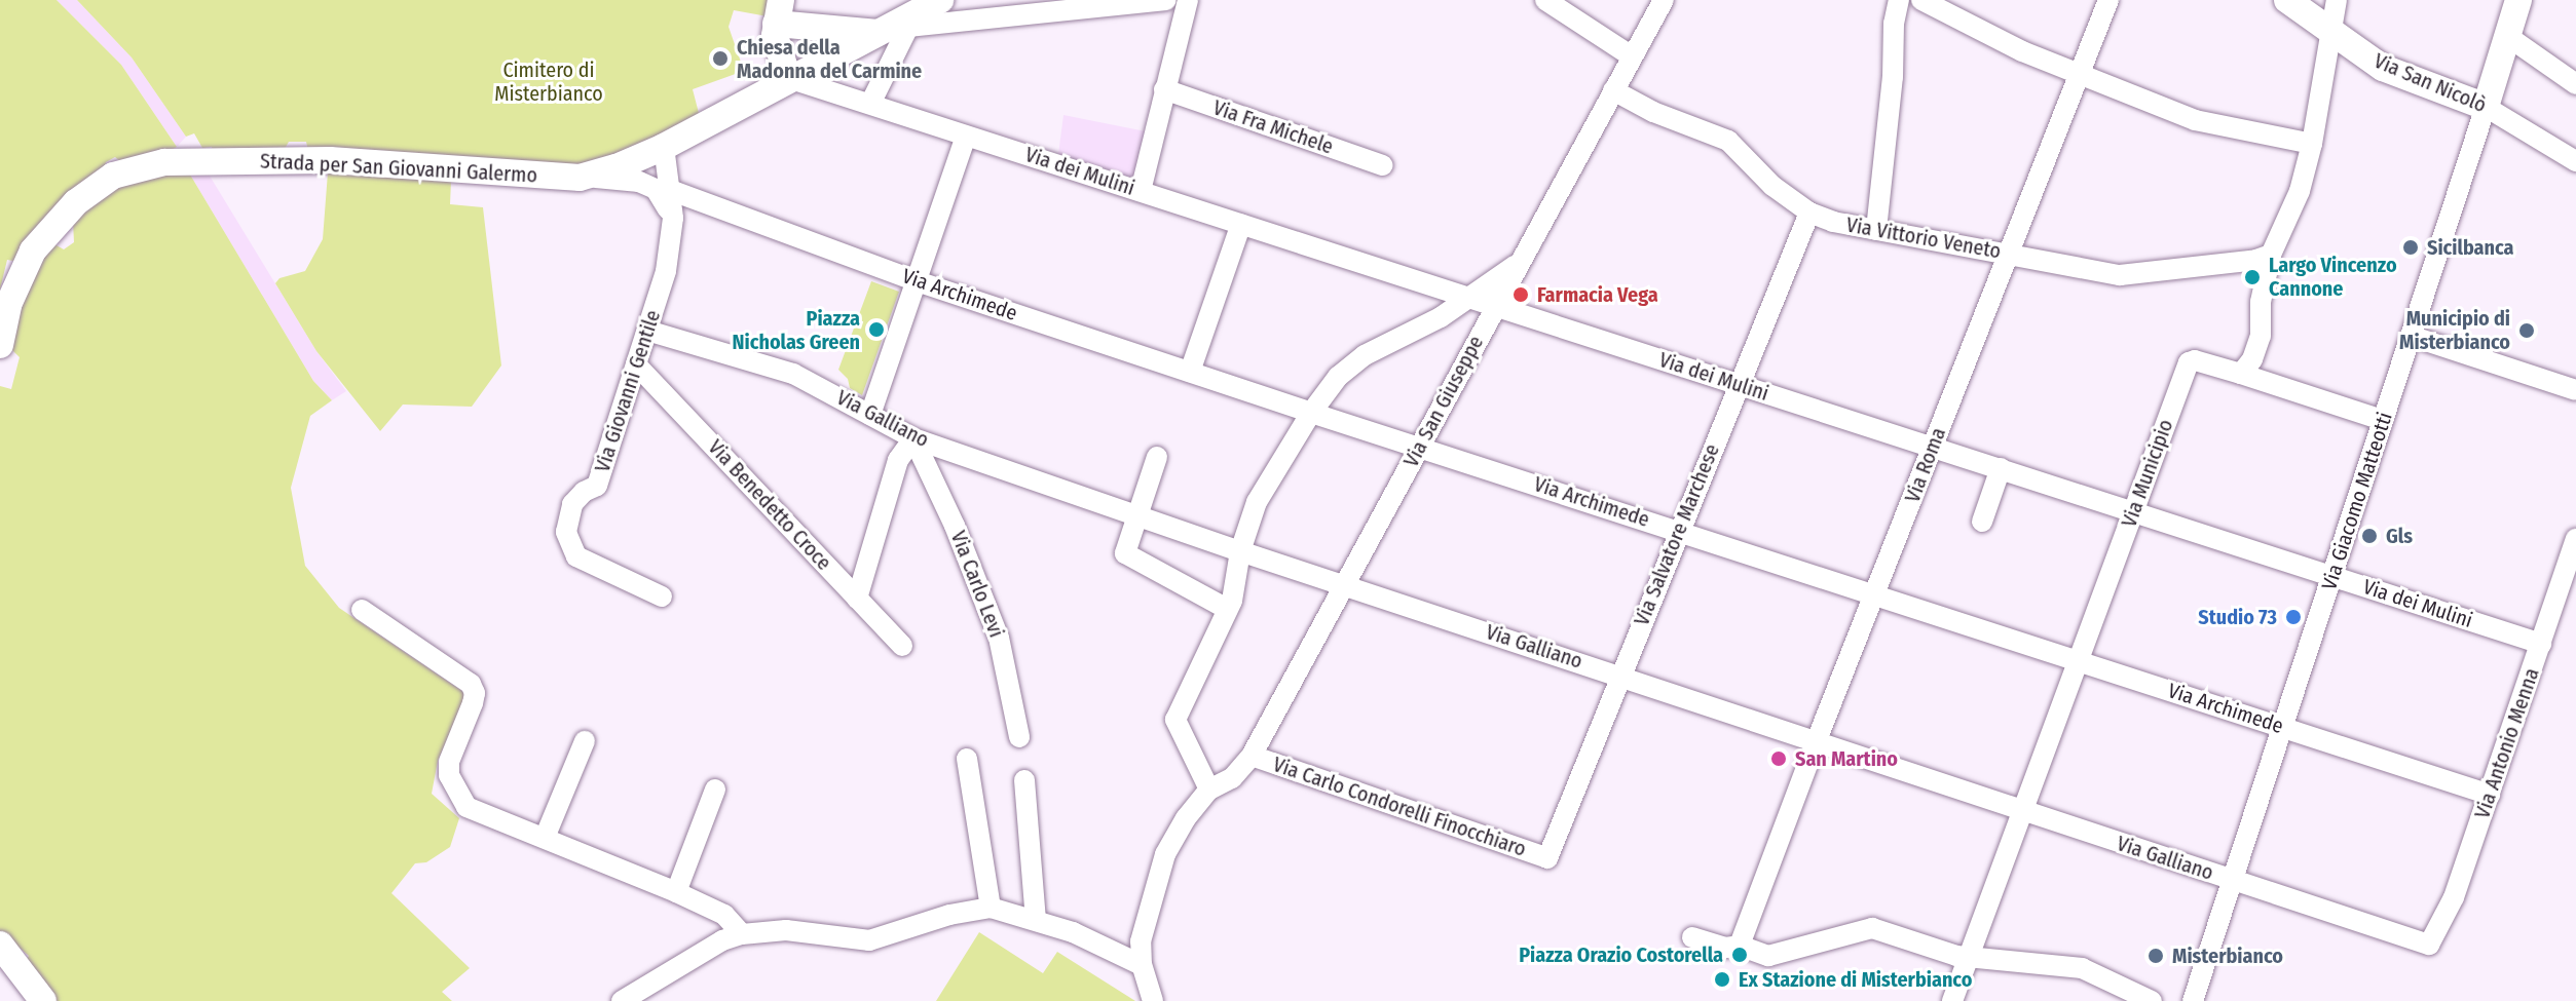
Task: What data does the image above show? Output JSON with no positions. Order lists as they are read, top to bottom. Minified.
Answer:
{"streets":{"main road":["Via San Nicolò","Strada per San Giovanni Galermo","Via Giacomo Matteotti"],"street":["Via Fra Michele","Via dei Mulini","Via Vittorio Veneto","Via Archimede","Via Giovanni Gentile","Via San Giuseppe","Via Galliano","Via Roma","Via Municipio","Via Benedetto Croce","Via Salvatore Marchese","Via Carlo Levi","Via Antonio Menna","Via Carlo Condorelli Finocchiaro"]},"crossings":[["Via San Nicolò","Via Giacomo Matteotti"],["Strada per San Giovanni Galermo","Via dei Mulini"],["Strada per San Giovanni Galermo","Via Archimede"],["Via dei Mulini","Via San Giuseppe"],["Via dei Mulini","Via Roma"],["Via dei Mulini","Via Municipio"],["Via dei Mulini","Via Giacomo Matteotti"],["Via dei Mulini","Via Salvatore Marchese"],["Via dei Mulini","Via Antonio Menna"],["Via Vittorio Veneto","Via San Giuseppe"],["Via Vittorio Veneto","Via Roma"],["Via Vittorio Veneto","Via Salvatore Marchese"],["Via Archimede","Via San Giuseppe"],["Via Archimede","Via Roma"],["Via Archimede","Via Municipio"],["Via Archimede","Via Giacomo Matteotti"],["Via Archimede","Via Salvatore Marchese"],["Via Archimede","Via Antonio Menna"],["Via Giovanni Gentile","Via Galliano"],["Via Giovanni Gentile","Via Benedetto Croce"],["Via San Giuseppe","Via Galliano"],["Via San Giuseppe","Via Carlo Condorelli Finocchiaro"],["Via Galliano","Via Roma"],["Via Galliano","Via Municipio"],["Via Galliano","Via Giacomo Matteotti"],["Via Galliano","Via Salvatore Marchese"],["Via Galliano","Via Carlo Levi"],["Via Galliano","Via Antonio Menna"],["Via Salvatore Marchese","Via Carlo Condorelli Finocchiaro"]],"parks":["Cimitero di Misterbianco"],"places":["Chiesa della Madonna del Carmine","Sicilbanca","Largo Vincenzo Cannone","Farmacia Vega","Piazza Nicholas Green","Municipio di Misterbianco","Gls","Studio 73","San Martino","Piazza Orazio Costorella","Misterbianco","Ex Stazione di Misterbianco"]}
